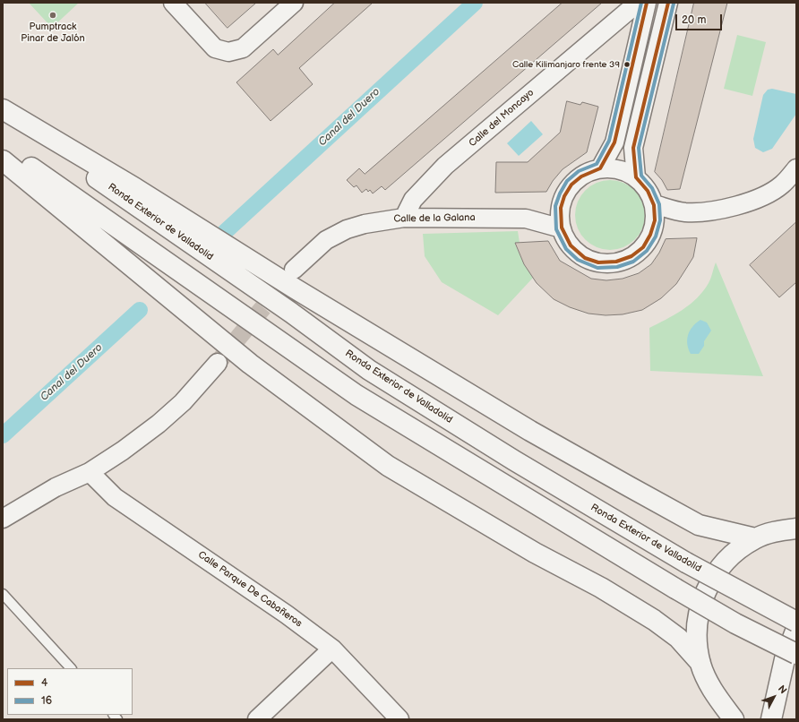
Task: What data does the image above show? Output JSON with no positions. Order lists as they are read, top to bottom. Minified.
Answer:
{"streets":{"highway":["Ronda Exterior de Valladolid"],"street":["Calle del Moncayo","Calle de la Galana","Calle Parque De Cabañeros"]},"crossings":[["Calle del Moncayo","Calle de la Galana"]],"water":["Canal del Duero"],"places":["Pumptrack Pinar de Jalón","Calle Kilimanjaro frente 39"],"lines":["transit line 4","transit line 16"],"legend":["4","16"],"scale_bar":"20 m","north":"top right"}
